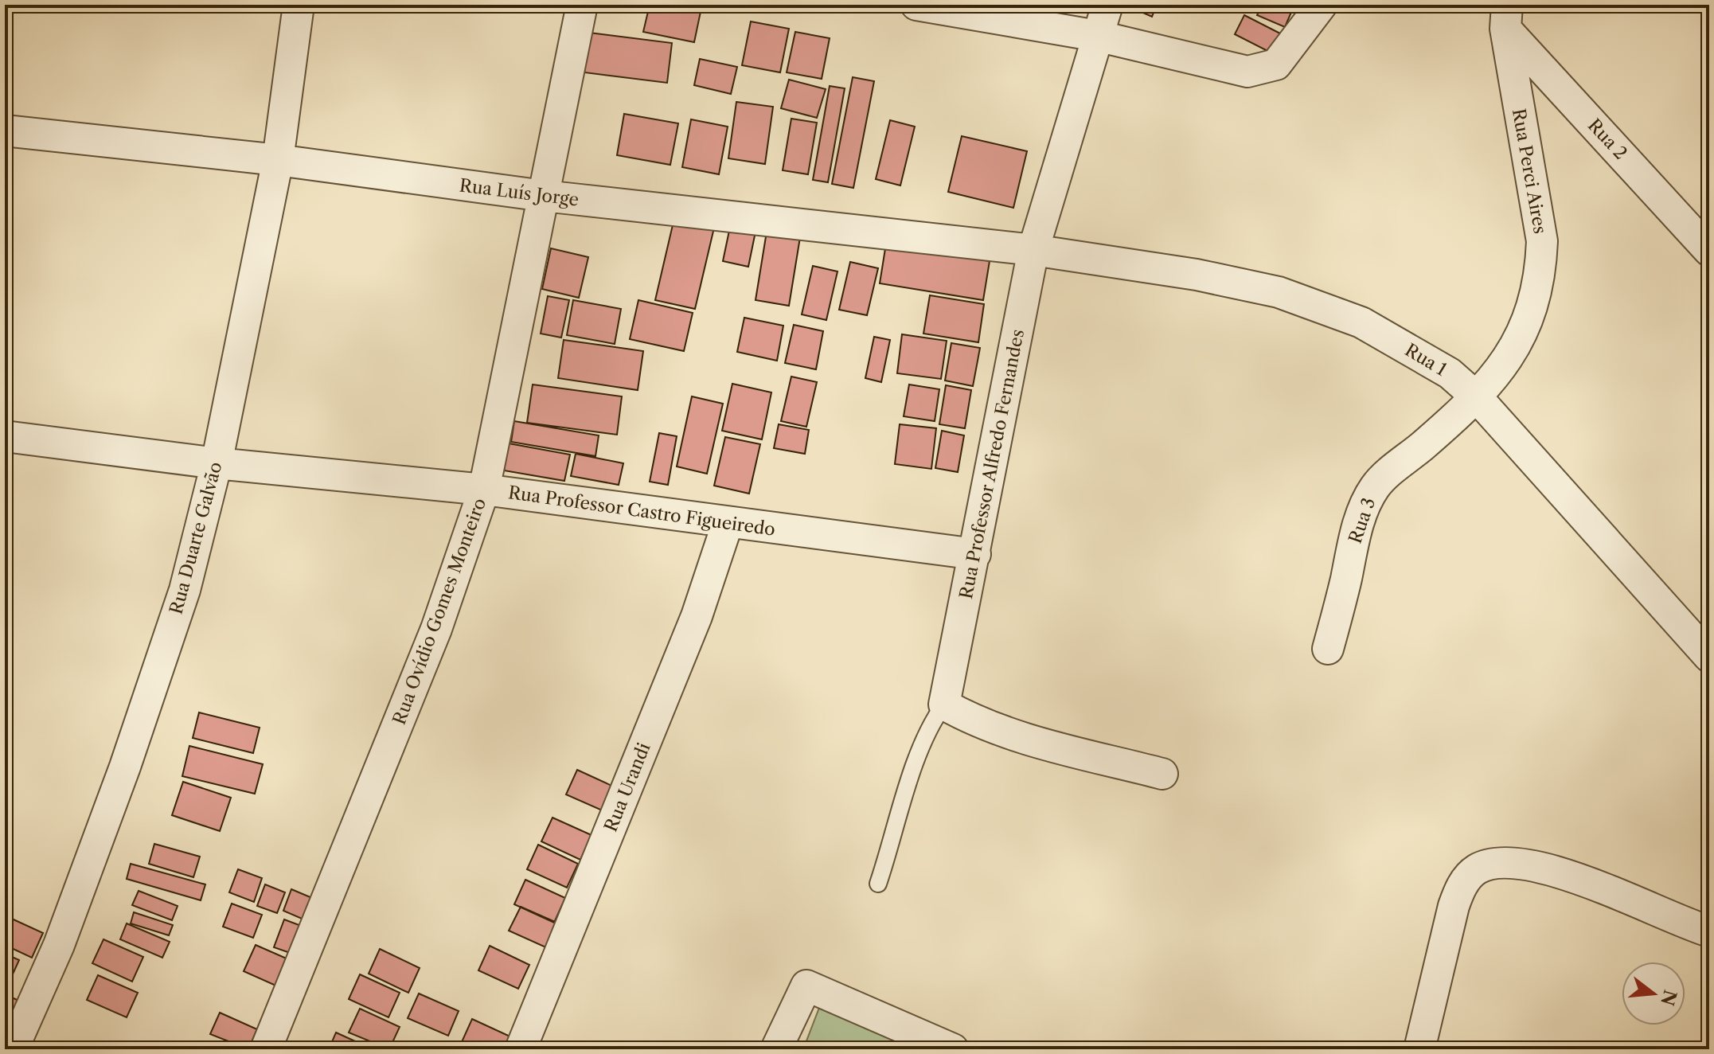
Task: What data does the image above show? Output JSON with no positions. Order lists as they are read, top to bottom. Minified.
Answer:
{"streets":{"street":["Rua 2","Rua Perci Aires","Rua Luís Jorge","Rua 1","Rua Professor Alfredo Fernandes","Rua Professor Castro Figueiredo","Rua 3","Rua Duarte Galvão","Rua Ovídio Gomes Monteiro","Rua Urandi"]},"crossings":[["Rua 2","Rua Perci Aires"],["Rua Perci Aires","Rua 1"],["Rua Perci Aires","Rua 3"],["Rua Luís Jorge","Rua 1"],["Rua Luís Jorge","Rua Professor Alfredo Fernandes"],["Rua Luís Jorge","Rua Duarte Galvão"],["Rua Luís Jorge","Rua Ovídio Gomes Monteiro"],["Rua 1","Rua Professor Alfredo Fernandes"],["Rua 1","Rua 3"],["Rua Professor Alfredo Fernandes","Rua Professor Castro Figueiredo"],["Rua Professor Castro Figueiredo","Rua Duarte Galvão"],["Rua Professor Castro Figueiredo","Rua Ovídio Gomes Monteiro"],["Rua Professor Castro Figueiredo","Rua Urandi"]],"north":"right"}
